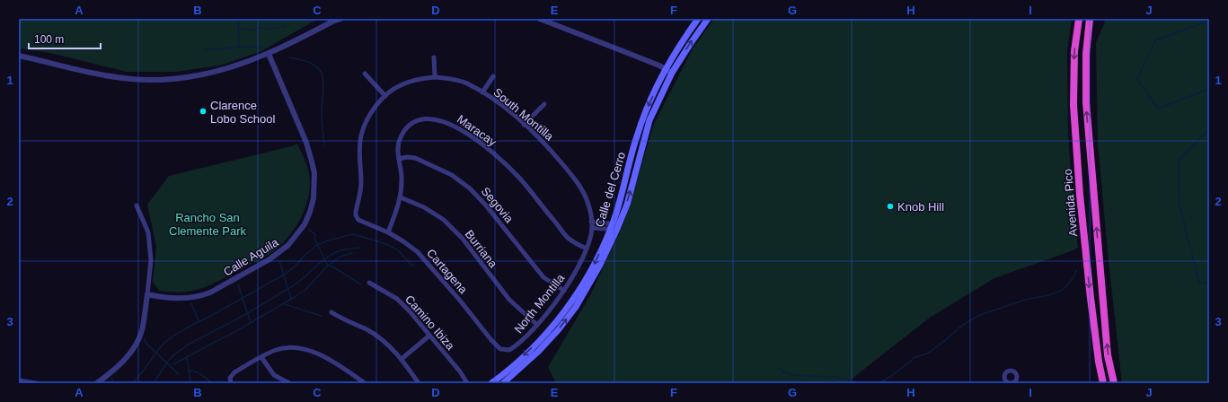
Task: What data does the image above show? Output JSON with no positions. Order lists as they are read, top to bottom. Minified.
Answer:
{"streets":{"highway":["Avenida Pico"],"main road":["Calle del Cerro"],"street":["South Montilla","Maracay","Segovia","Burriana","Calle Aguila","Cartagena","North Montilla","Camino Ibiza"]},"crossings":[["South Montilla","Cartagena"],["South Montilla","North Montilla"],["Maracay","Segovia"],["Maracay","Burriana"],["Maracay","Cartagena"],["Maracay","North Montilla"],["Segovia","North Montilla"],["Burriana","North Montilla"],["Cartagena","North Montilla"]],"parks":["Rancho San Clemente Park"],"places":["Clarence Lobo School","Knob Hill"],"scale_bar":"100 m","grid":{"columns":["A","B","C","D","E","F","G","H","I","J"],"rows":["1","2","3"]}}
